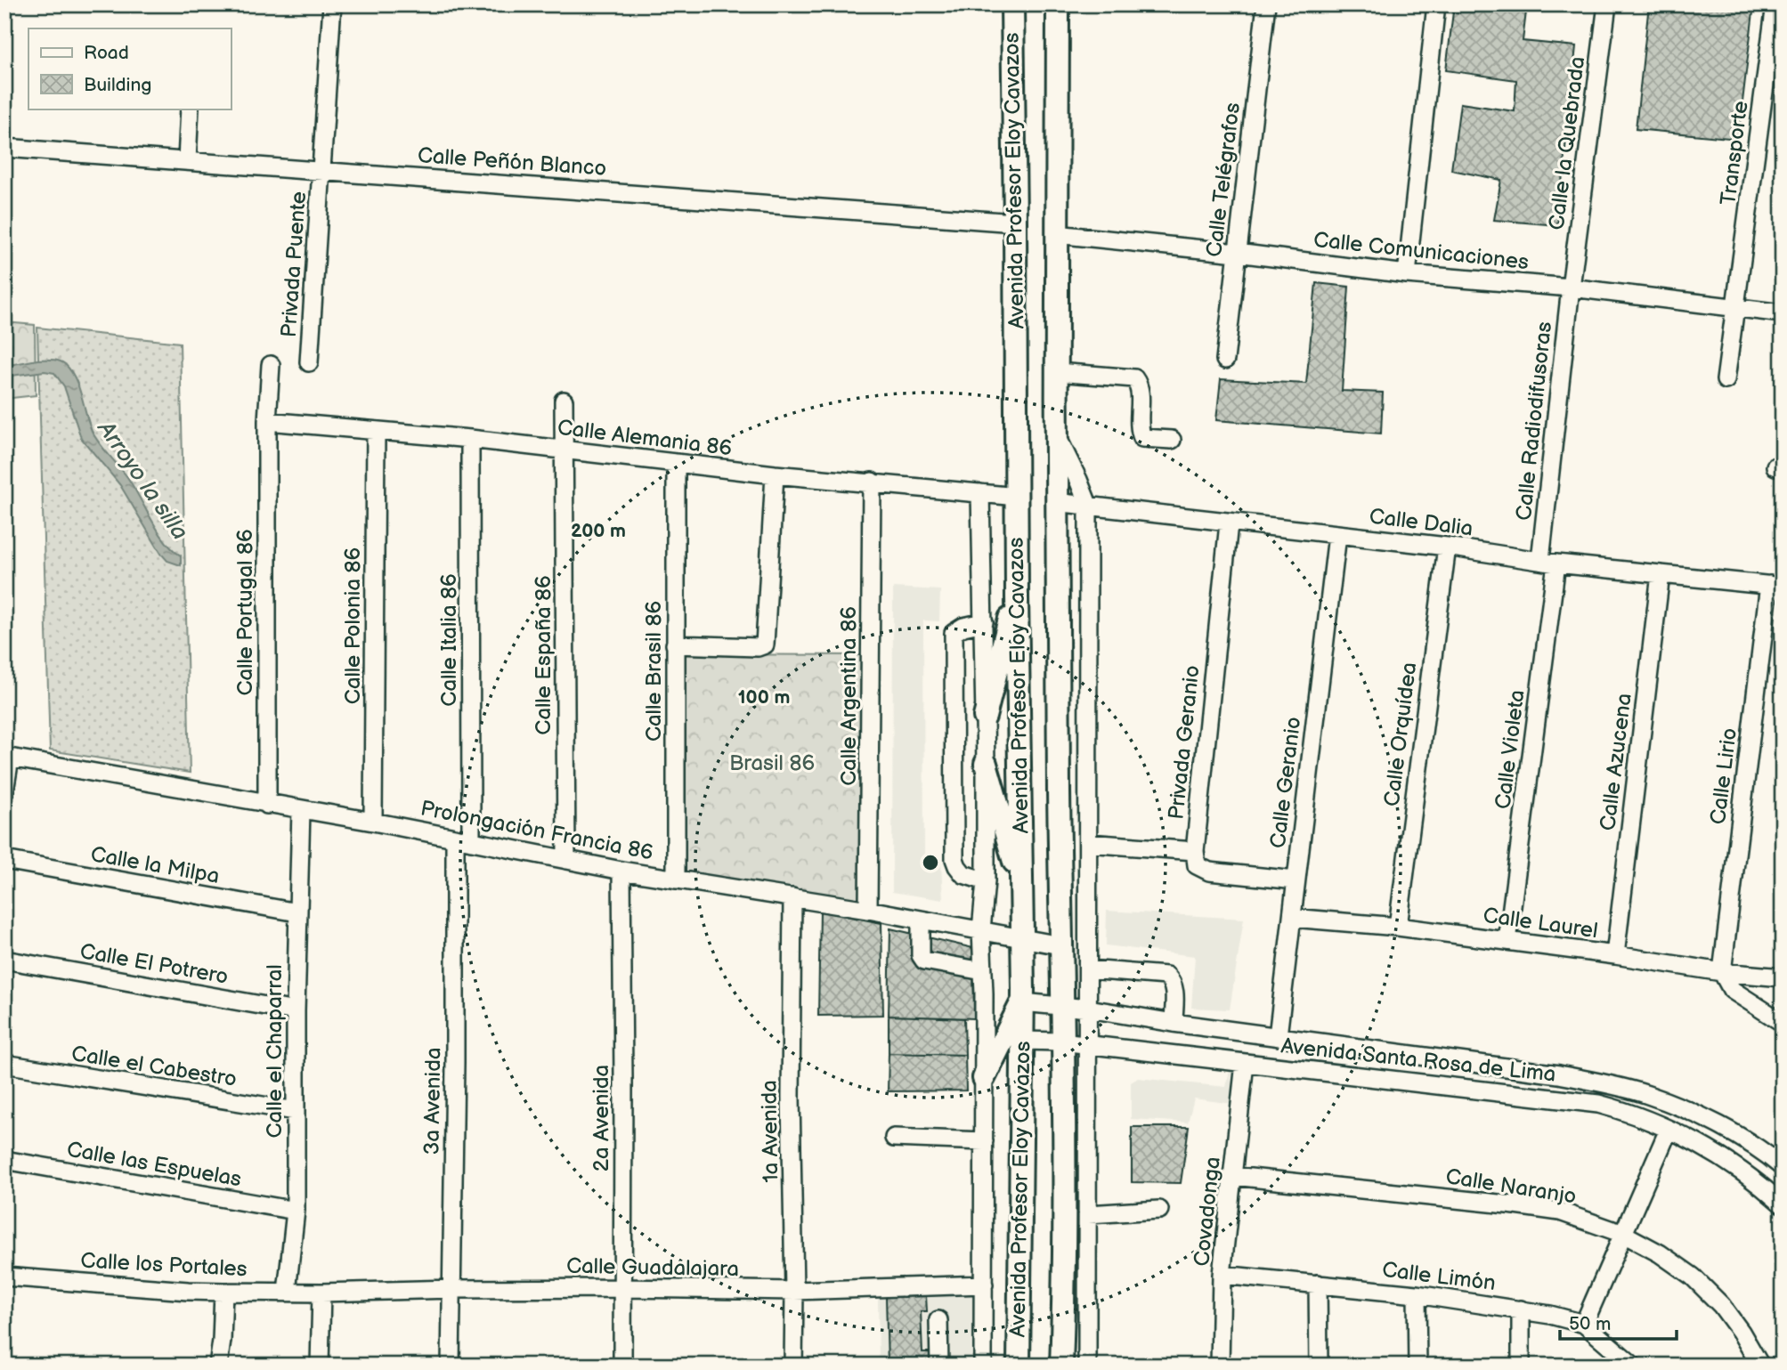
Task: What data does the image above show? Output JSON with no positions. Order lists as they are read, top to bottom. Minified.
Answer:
{"streets":{"main road":["Avenida Profesor Eloy Cavazos"],"street":["Calle la Quebrada","Transporte","Calle Peñón Blanco","Calle Telégrafos","Calle Comunicaciones","Privada Puente","Calle Radiodifusoras","Calle Alemania 86","Calle Dalia","Calle Portugal 86","Calle Polonia 86","Calle Italia 86","Calle España 86","Calle Brasil 86","Calle Argentina 86","Calle Orquídea","Privada Geranio","Calle Violeta","Calle Azucena","Calle Lirio","Calle Geranio","Prolongación Francia 86","Calle la Milpa","Calle Laurel","Calle El Potrero","Calle el Chaparral","Avenida Santa Rosa de Lima","Calle el Cabestro","3a Avenida","2a Avenida","1a Avenida","Calle las Espuelas","Calle Naranjo","Covadonga","Calle los Portales","Calle Guadalajara","Calle Limón"]},"crossings":[["Calle la Quebrada","Calle Comunicaciones"],["Calle la Quebrada","Calle Radiodifusoras"],["Transporte","Calle Comunicaciones"],["Calle Peñón Blanco","Avenida Profesor Eloy Cavazos"],["Calle Peñón Blanco","Privada Puente"],["Calle Telégrafos","Calle Comunicaciones"],["Avenida Profesor Eloy Cavazos","Calle Comunicaciones"],["Avenida Profesor Eloy Cavazos","Calle Alemania 86"],["Avenida Profesor Eloy Cavazos","Calle Dalia"],["Avenida Profesor Eloy Cavazos","Prolongación Francia 86"],["Avenida Profesor Eloy Cavazos","Avenida Santa Rosa de Lima"],["Calle Comunicaciones","Calle Radiodifusoras"],["Calle Radiodifusoras","Calle Dalia"],["Calle Radiodifusoras","Calle Violeta"],["Calle Alemania 86","Calle Portugal 86"],["Calle Alemania 86","Calle Polonia 86"],["Calle Alemania 86","Calle Italia 86"],["Calle Alemania 86","Calle España 86"],["Calle Alemania 86","Calle Brasil 86"],["Calle Alemania 86","Calle Argentina 86"],["Calle Dalia","Calle Orquídea"],["Calle Dalia","Privada Geranio"],["Calle Dalia","Calle Violeta"],["Calle Dalia","Calle Azucena"],["Calle Dalia","Calle Lirio"],["Calle Dalia","Calle Geranio"],["Calle Portugal 86","Prolongación Francia 86"],["Calle Polonia 86","Prolongación Francia 86"],["Calle Italia 86","Prolongación Francia 86"],["Calle Italia 86","3a Avenida"],["Calle España 86","Prolongación Francia 86"],["Calle Brasil 86","Prolongación Francia 86"],["Calle Argentina 86","Prolongación Francia 86"],["Calle Orquídea","Calle Laurel"],["Privada Geranio","Calle Geranio"],["Calle Violeta","Calle Laurel"],["Calle Azucena","Calle Laurel"],["Calle Lirio","Calle Laurel"],["Calle Geranio","Calle Laurel"],["Calle Geranio","Avenida Santa Rosa de Lima"],["Prolongación Francia 86","Calle el Chaparral"],["Prolongación Francia 86","3a Avenida"],["Prolongación Francia 86","2a Avenida"],["Prolongación Francia 86","1a Avenida"],["Calle la Milpa","Calle el Chaparral"],["Calle El Potrero","Calle el Chaparral"],["Calle el Chaparral","Calle el Cabestro"],["Calle el Chaparral","Calle las Espuelas"],["Calle el Chaparral","Calle los Portales"],["Avenida Santa Rosa de Lima","Covadonga"],["3a Avenida","Calle Guadalajara"],["2a Avenida","Calle Guadalajara"],["1a Avenida","Calle Guadalajara"],["Calle Naranjo","Covadonga"],["Covadonga","Calle Limón"],["Calle los Portales","Calle Guadalajara"]],"water":["Arroyo la silla"],"parks":["Brasil 86"],"legend":["Road","Building"],"scale_bar":"50 m","rings":["200 m","100 m"]}
